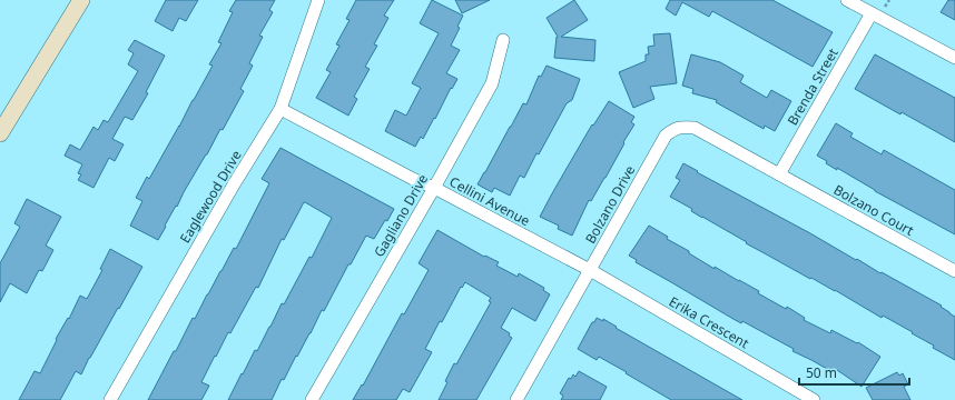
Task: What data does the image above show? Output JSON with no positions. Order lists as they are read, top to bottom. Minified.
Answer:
{"streets":{"street":["Brenda Street","Eaglewood Drive","Cellini Avenue","Bolzano Drive","Bolzano Court","Gagliano Drive","Erika Crescent"]},"crossings":[["Brenda Street","Bolzano Drive"],["Brenda Street","Bolzano Court"],["Eaglewood Drive","Cellini Avenue"],["Cellini Avenue","Bolzano Drive"],["Cellini Avenue","Gagliano Drive"],["Cellini Avenue","Erika Crescent"],["Bolzano Drive","Bolzano Court"],["Bolzano Drive","Erika Crescent"]],"scale_bar":"50 m"}
